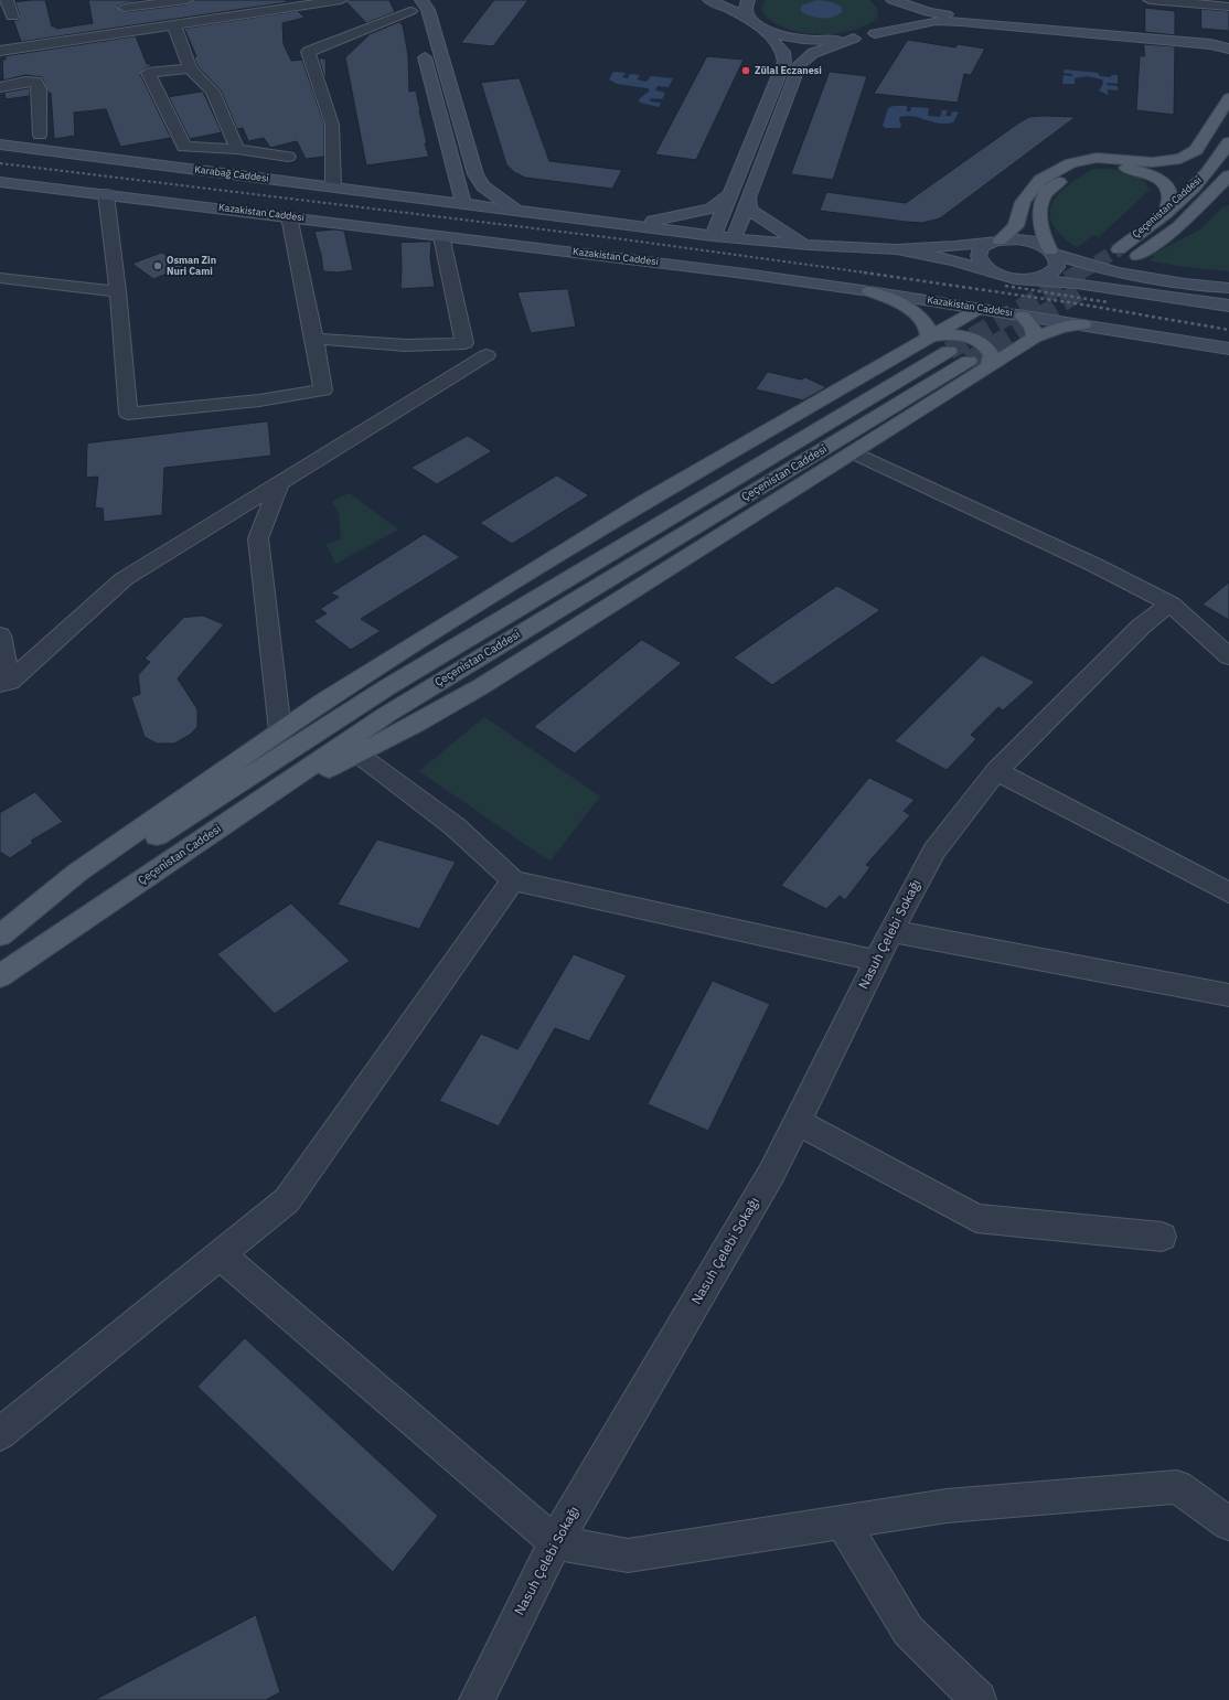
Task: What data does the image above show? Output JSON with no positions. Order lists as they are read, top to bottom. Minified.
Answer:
{"streets":{"main road":["Karabağ Caddesi","Çeçenistan Caddesi","Kazakistan Caddesi"],"street":["Nasuh Çelebi Sokağı"]},"places":["Zülal Eczanesi","Osman Zin Nuri Cami"]}
